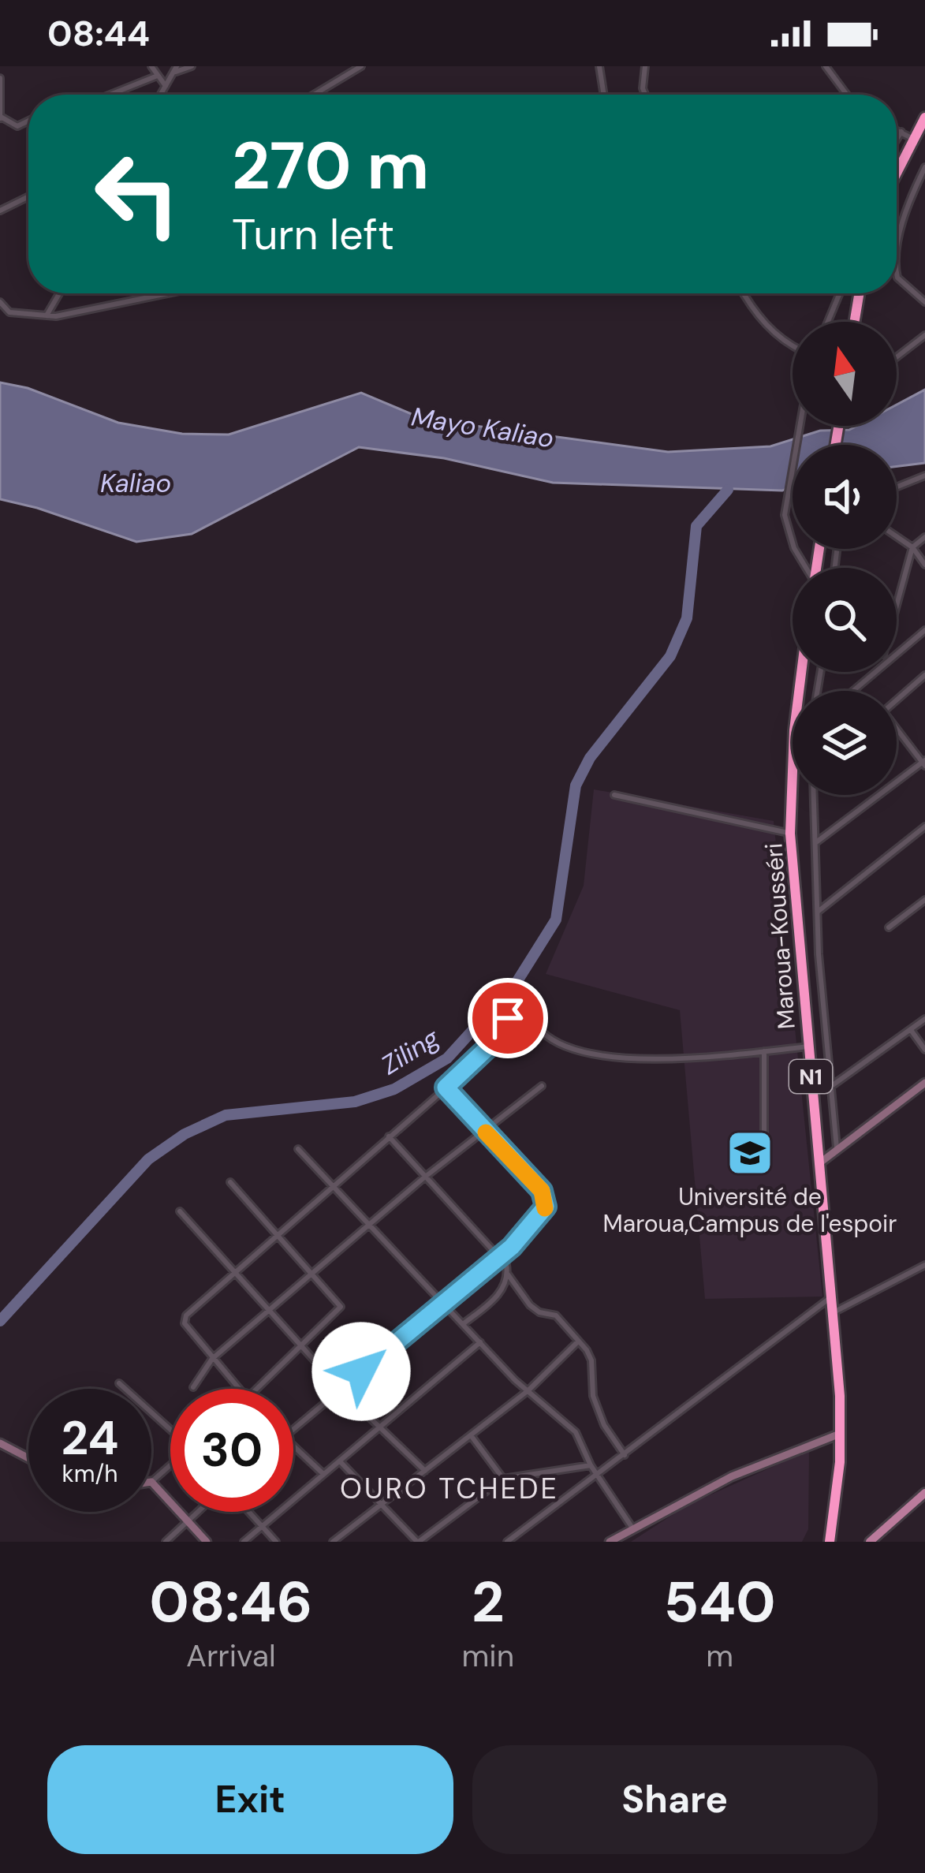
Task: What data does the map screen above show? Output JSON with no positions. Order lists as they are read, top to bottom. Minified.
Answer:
{"streets":{"highway":["Maroua-Kousséri","N1"]},"districts":["OURO TCHEDE"],"water":["Mayo Kaliao","Kaliao","Ziling"],"places":{"school or university":["Université de Maroua,Campus de l'espoir"]},"north":"top","page":{"status":"08:44","turn":["270 m","Turn left"],"speed":"24 km/h","limit":"30","eta":["08:46","Arrival","2","min","540","m"],"buttons":["Exit","Share"]}}
